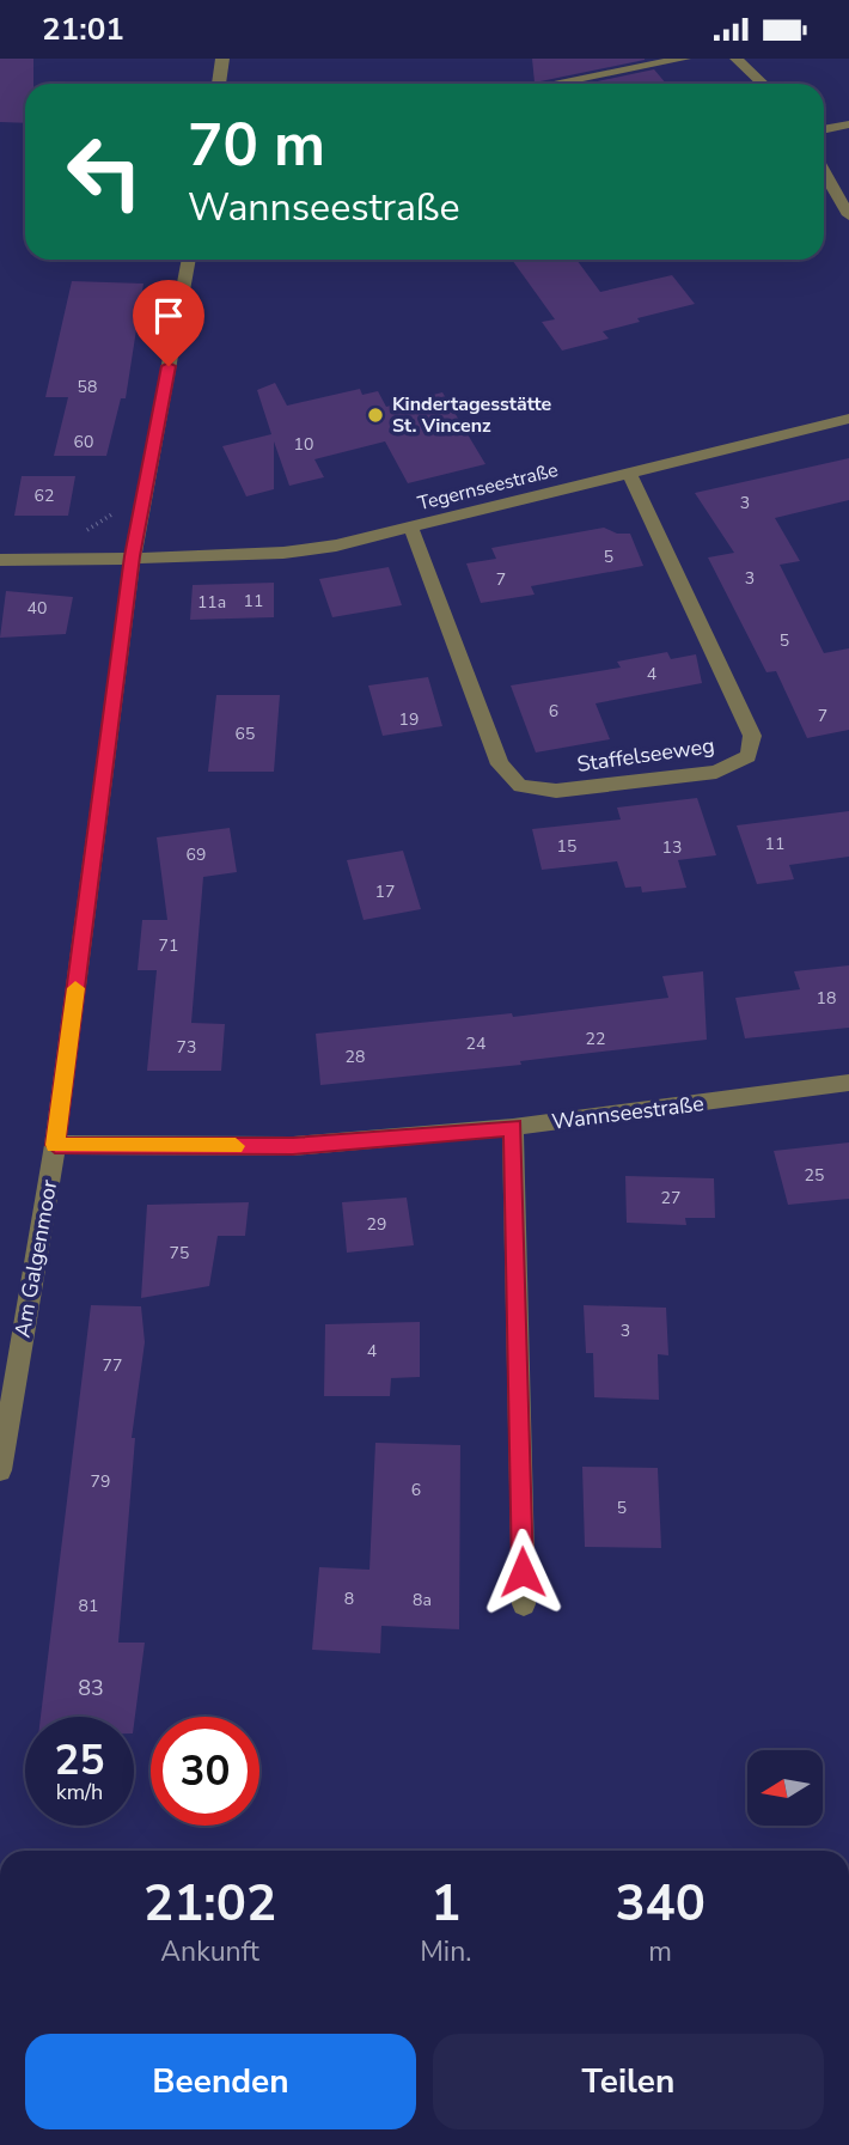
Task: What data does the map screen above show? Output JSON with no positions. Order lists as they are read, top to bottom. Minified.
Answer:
{"streets":{"street":["Tegernseestraße","Staffelseeweg","Wannseestraße","Am Galgenmoor"]},"crossings":[["Tegernseestraße","Staffelseeweg"],["Tegernseestraße","Am Galgenmoor"],["Wannseestraße","Am Galgenmoor"]],"places":["Kindertagesstätte St. Vincenz"],"house_numbers":["58","60","10","62","3","5","3","7","11","11a","40","5","4","6","7","19","65","11","15","13","69","17","71","18","22","24","73","28","25","27","29","75","3","4","77","79","6","5","8","8a","81","83"],"north":"left","page":{"status":"21:01","turn":["70 m","Wannseestraße"],"speed":"25 km/h","limit":"30","eta":["21:02","Ankunft","1","Min.","340","m"],"buttons":["Beenden","Teilen"]}}
